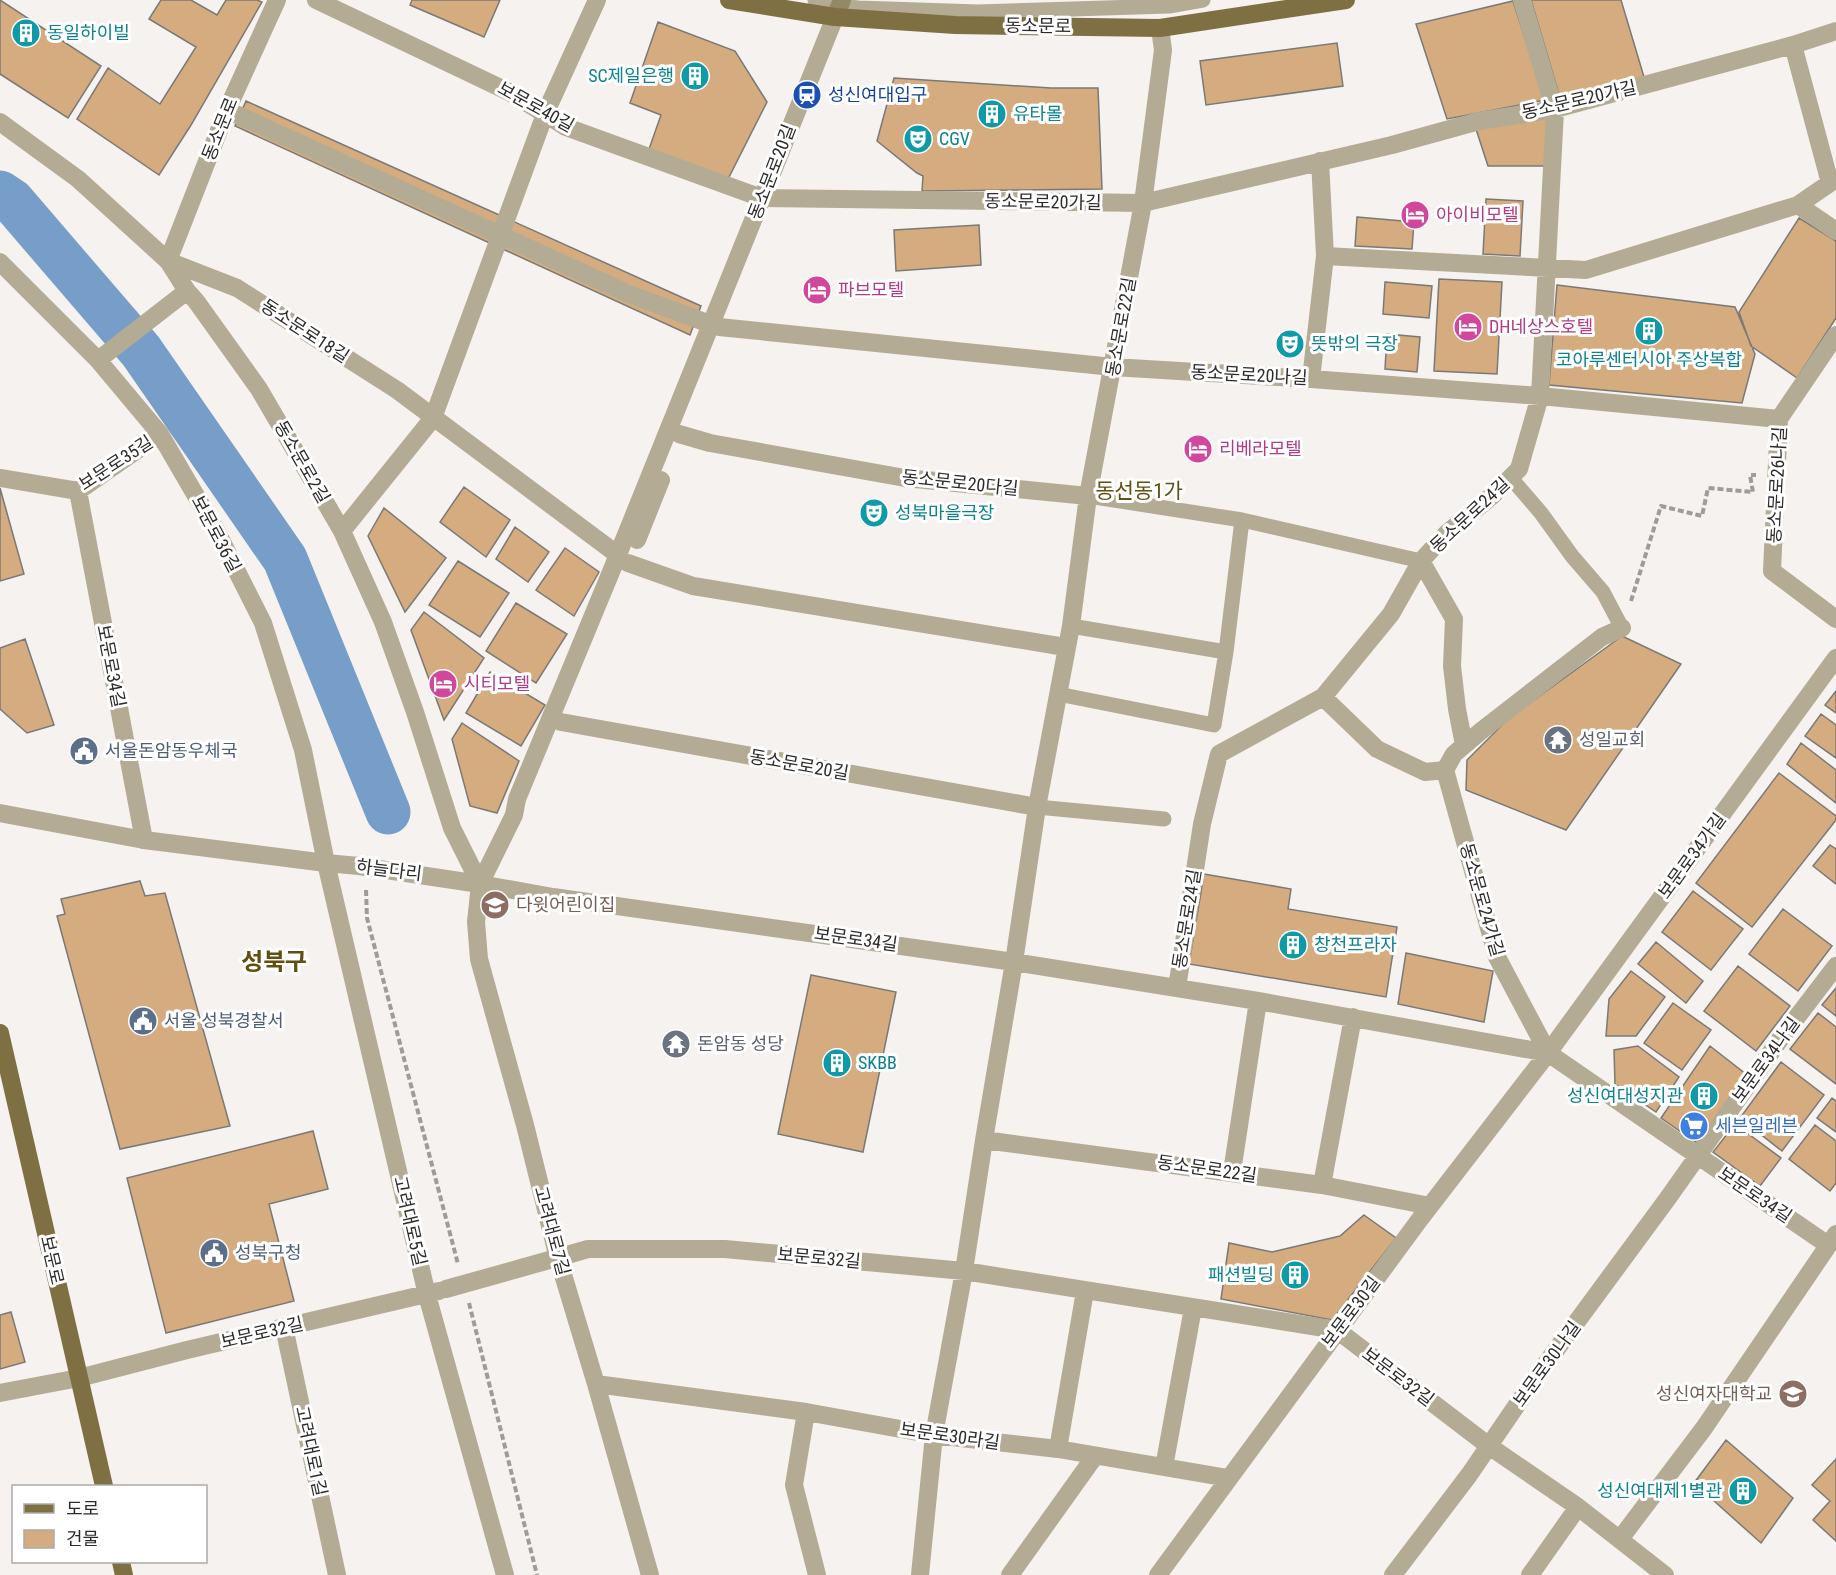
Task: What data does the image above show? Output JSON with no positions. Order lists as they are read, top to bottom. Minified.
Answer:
{"streets":{"main road":["동소문로","보문로"],"street":["동소문로20가길","보문로40길","동소문로20길","동소문로22길","동소문로18길","동소문로20나길","동소문로2길","보문로35길","동소문로20다길","동소문로26나길","동소문로24길","보문로36길","보문로34길","보문로34가길","하늘다리","동소문로24가길","보문로34나길","고려대로5길","고려대로7길","보문로32길","보문로30길","보문로30나길","보문로30라길","고려대로1길"]},"crossings":[["동소문로","동소문로20길"],["동소문로","동소문로22길"],["동소문로","동소문로18길"],["동소문로","동소문로2길"],["동소문로20가길","보문로40길"],["동소문로20가길","동소문로20길"],["동소문로20가길","동소문로22길"],["동소문로20가길","동소문로24길"],["보문로40길","동소문로20길"],["동소문로20길","동소문로22길"],["동소문로20길","동소문로20나길"],["동소문로20길","동소문로2길"],["동소문로20길","동소문로20다길"],["동소문로20길","보문로34길"],["동소문로20길","고려대로7길"],["동소문로22길","동소문로20나길"],["동소문로22길","동소문로20다길"],["동소문로22길","보문로34길"],["동소문로22길","보문로32길"],["동소문로22길","보문로30길"],["동소문로22길","보문로30라길"],["동소문로18길","동소문로2길"],["동소문로20나길","동소문로26나길"],["동소문로20나길","동소문로24길"],["동소문로2길","보문로34길"],["동소문로2길","고려대로7길"],["보문로35길","보문로36길"],["보문로35길","보문로34길"],["동소문로20다길","동소문로24길"],["동소문로24길","보문로34길"],["보문로36길","하늘다리"],["보문로36길","고려대로5길"],["보문로34길","보문로34가길"],["보문로34길","하늘다리"],["보문로34길","동소문로24가길"],["보문로34길","보문로34나길"],["보문로34길","고려대로7길"],["보문로34길","보문로32길"],["보문로34길","보문로30길"],["보문로34길","보문로30나길"],["보문로34가길","동소문로24가길"],["보문로34가길","보문로30길"],["하늘다리","고려대로5길"],["동소문로24가길","보문로30길"],["보문로34나길","보문로30나길"],["고려대로5길","보문로32길"],["고려대로7길","보문로32길"],["고려대로7길","보문로30라길"],["보문로32길","보문로"],["보문로32길","보문로30길"],["보문로32길","보문로30나길"],["보문로32길","고려대로1길"],["보문로30길","보문로30라길"]],"districts":["동선동1가","성북구"],"places":{"building":["동일하이빌","SC제일은행","유타몰","코아루센터시아 주상복합","창천프라자","SKBB","성신여대성지관","패션빌딩","성신여대제1별관"],"station":["성신여대입구"],"theatre":["CGV","뜻밖의 극장","성북마을극장"],"hotel":["아이비모텔","파브모텔","DH네상스호텔","리베라모텔","시티모텔"],"temple":["성일교회","돈암동 성당"],"public building":["서울돈암동우체국","서울 성북경찰서","성북구청"],"school or university":["다윗어린이집","성신여자대학교"],"supermarket":["세븐일레븐"]},"legend":["도로","건물"]}
